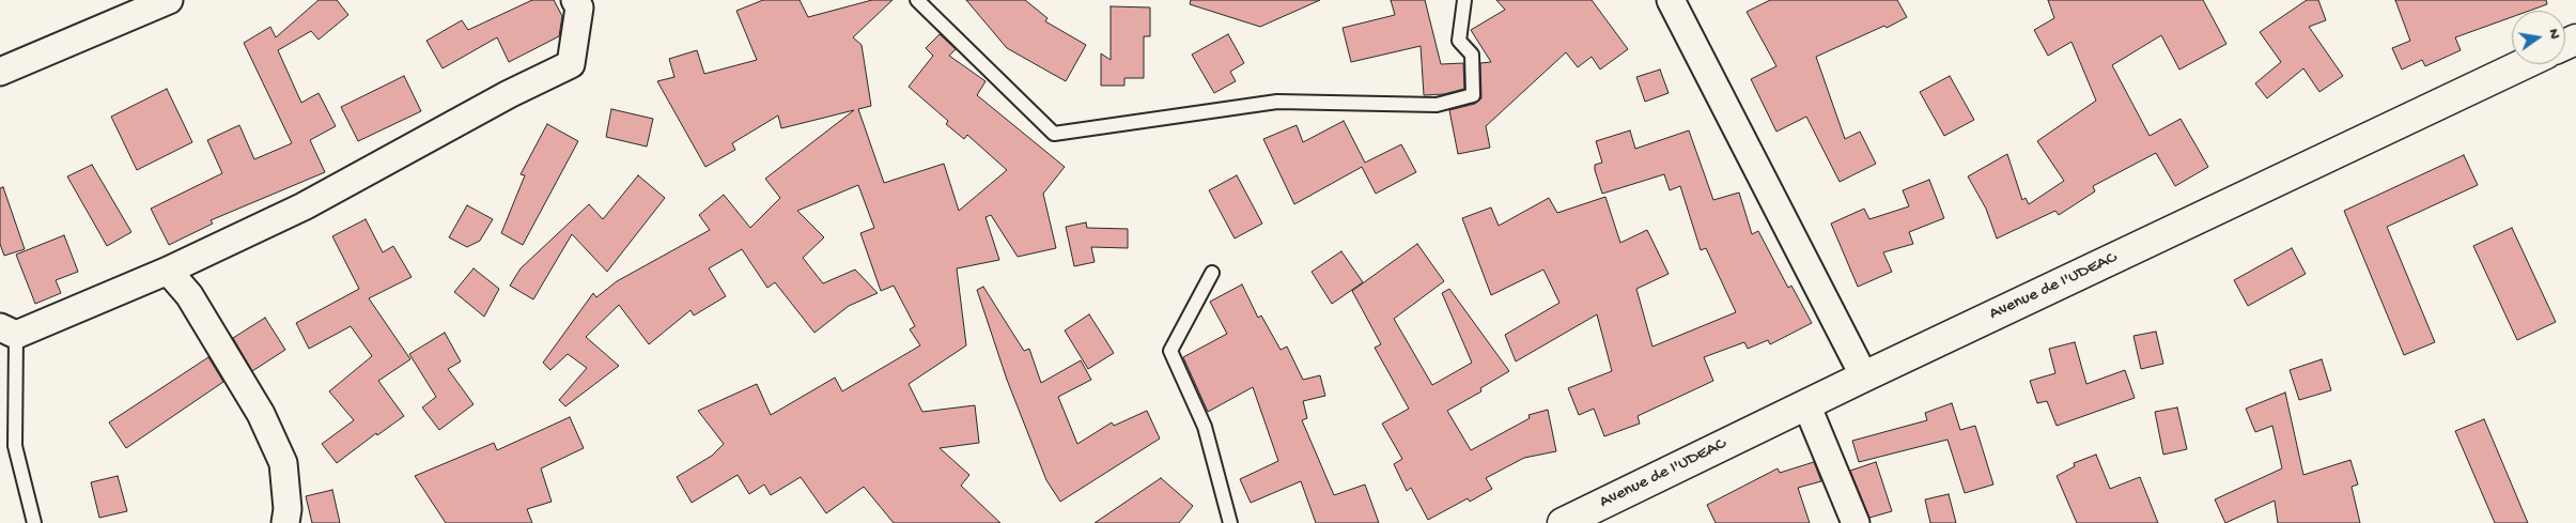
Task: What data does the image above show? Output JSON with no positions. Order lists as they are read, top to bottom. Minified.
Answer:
{"streets":{"main road":["Avenue de I'UDEAC"]},"north":"right"}
